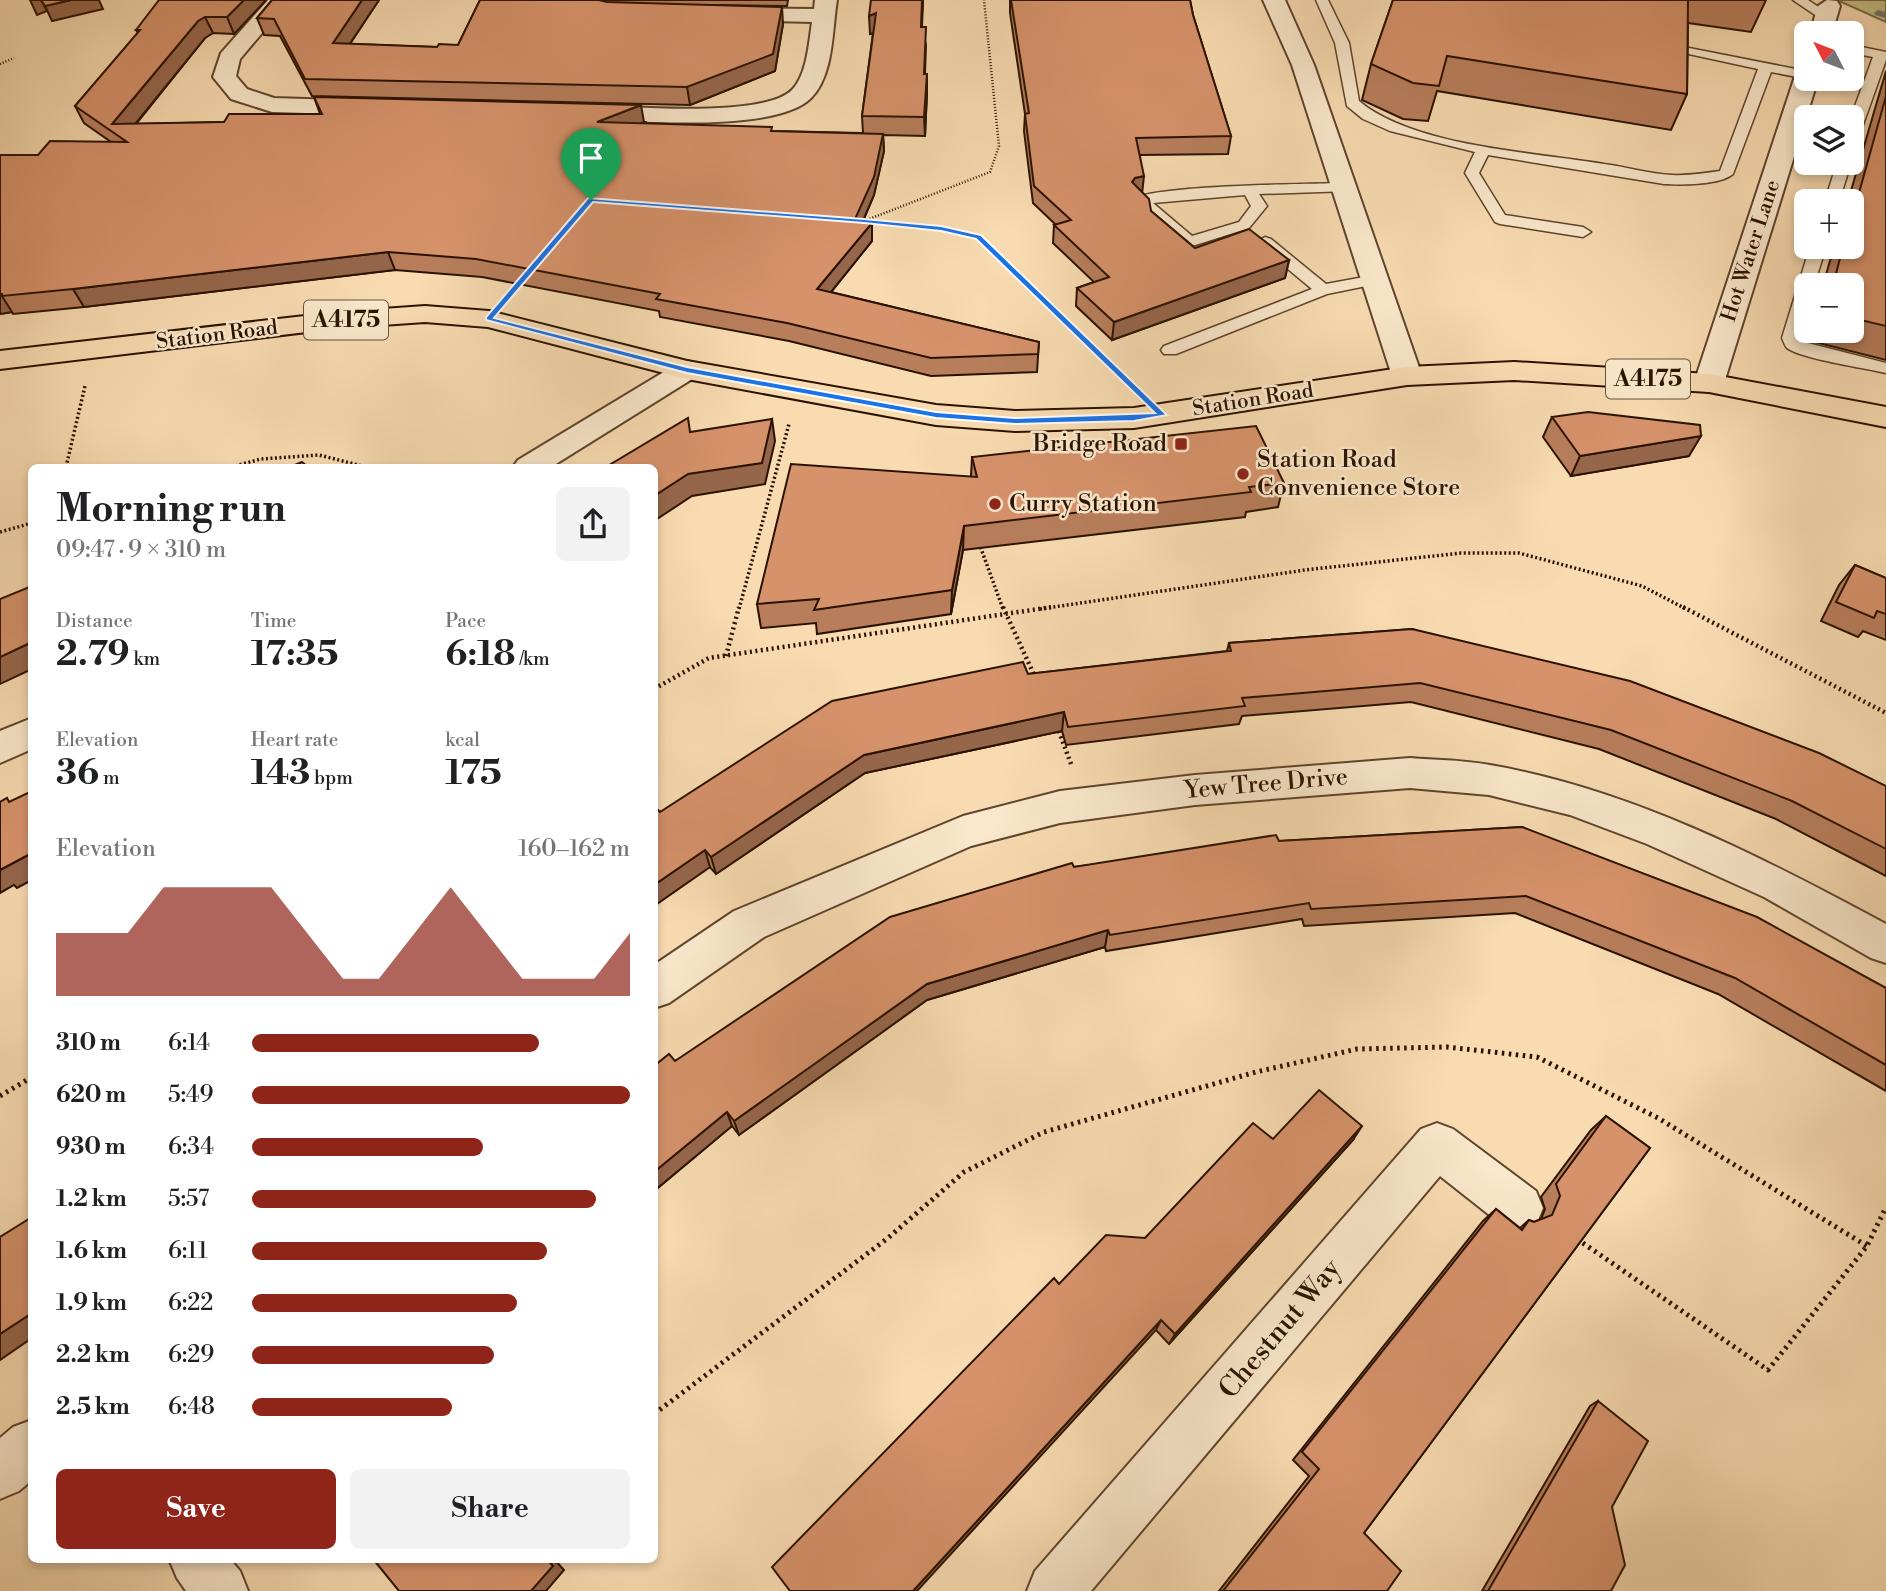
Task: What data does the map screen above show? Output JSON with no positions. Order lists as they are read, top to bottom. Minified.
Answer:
{"streets":{"main road":["A4175","Station Road"],"street":["Hot Water Lane","Yew Tree Drive","Chestnut Way"]},"crossings":[["Hot Water Lane","Station Road"]],"places":{"transit":["Bridge Road"],"other":["Station Road Convenience Store","Curry Station"]},"north":"top left","page":{"map_buttons":["+","−"],"heading":["Morning run","09:47 · 9 × 310 m"],"stats":[["Distance","2.79 km"],["Time","17:35"],["Pace","6:18 /km"],["Elevation","36 m"],["Heart rate","143 bpm"],["kcal","175"]],"chart":["Elevation","160–162 m"],"list":[{"name":"310 m","note":"6:14"},{"name":"620 m","note":"5:49"},{"name":"930 m","note":"6:34"},{"name":"1.2 km","note":"5:57"},{"name":"1.6 km","note":"6:11"},{"name":"1.9 km","note":"6:22"},{"name":"2.2 km","note":"6:29"},{"name":"2.5 km","note":"6:48"}],"buttons":["Save","Share"]}}
